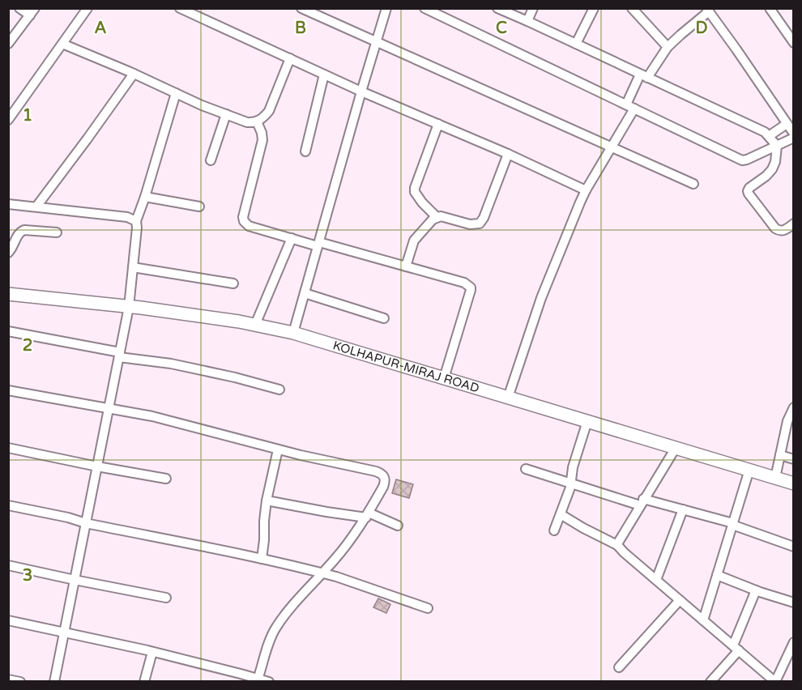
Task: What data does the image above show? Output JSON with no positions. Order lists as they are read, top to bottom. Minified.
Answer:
{"streets":{"highway":["KOLHAPUR-MIRAJ ROAD"]},"grid":{"columns":["A","B","C","D"],"rows":["1","2","3"]}}
